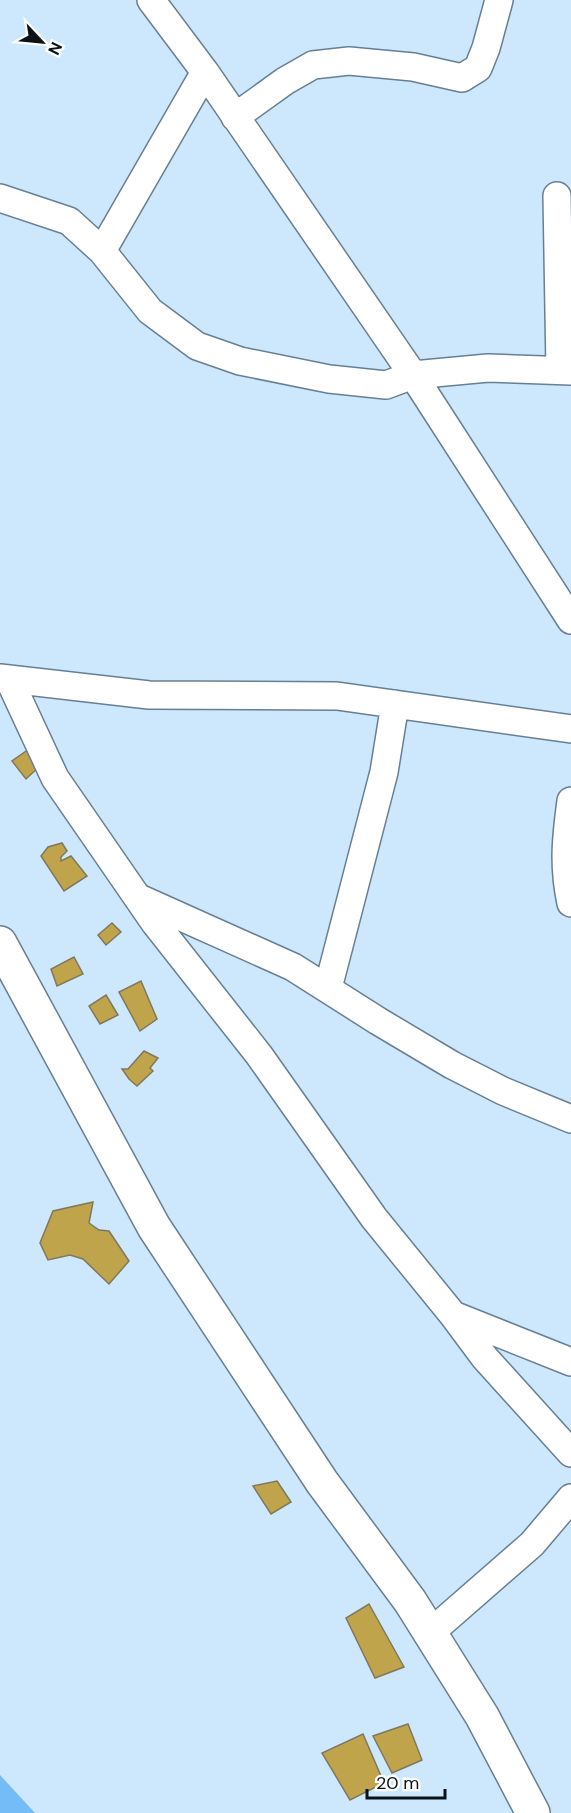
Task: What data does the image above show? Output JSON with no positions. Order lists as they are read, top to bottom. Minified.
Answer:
{"scale_bar":"20 m","north":"bottom right"}
